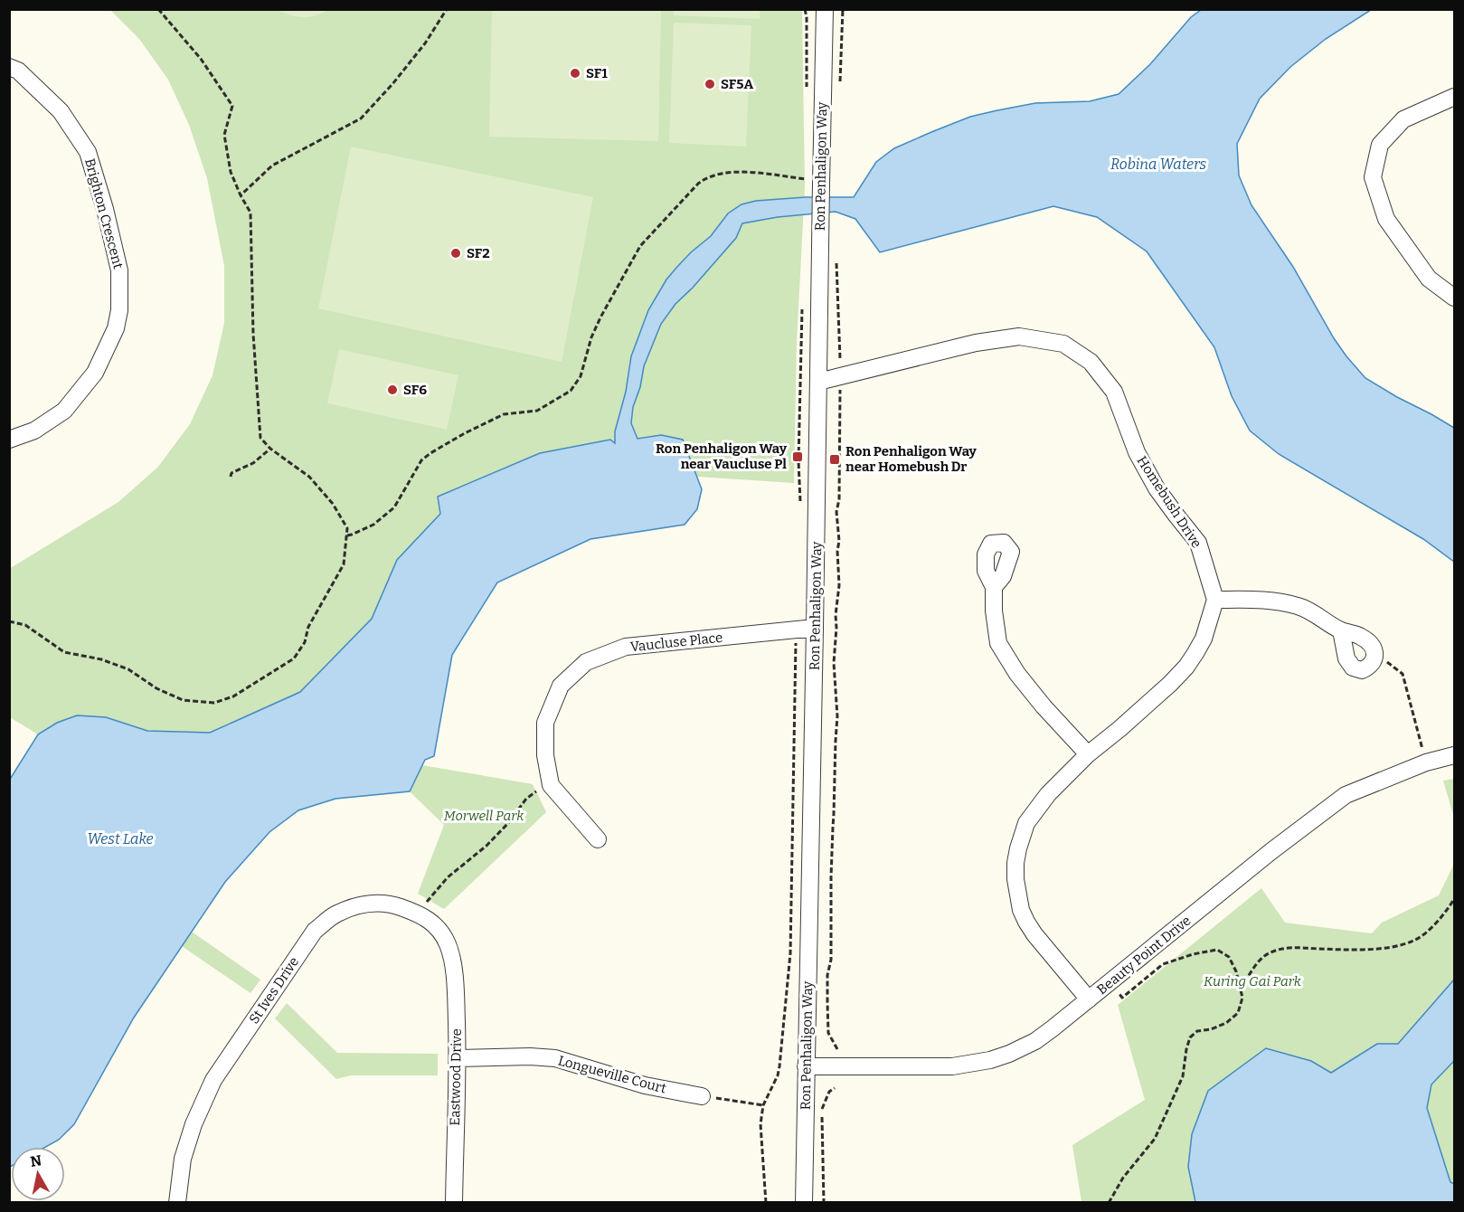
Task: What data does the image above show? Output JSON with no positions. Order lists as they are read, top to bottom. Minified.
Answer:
{"streets":{"street":["Ron Penhaligon Way","Brighton Crescent","Homebush Drive","Vaucluse Place","Beauty Point Drive","St Ives Drive","Longueville Court","Eastwood Drive"]},"crossings":[["Ron Penhaligon Way","Homebush Drive"],["Ron Penhaligon Way","Vaucluse Place"],["Ron Penhaligon Way","Beauty Point Drive"],["St Ives Drive","Eastwood Drive"],["Longueville Court","Eastwood Drive"]],"water":["Robina Waters","West Lake"],"parks":["Morwell Park","Kuring Gai Park"],"places":{"other":["SF1","SF5A","SF2","SF6"],"transit":["Ron Penhaligon Way near Vaucluse Pl","Ron Penhaligon Way near Homebush Dr"]},"north":"top"}
